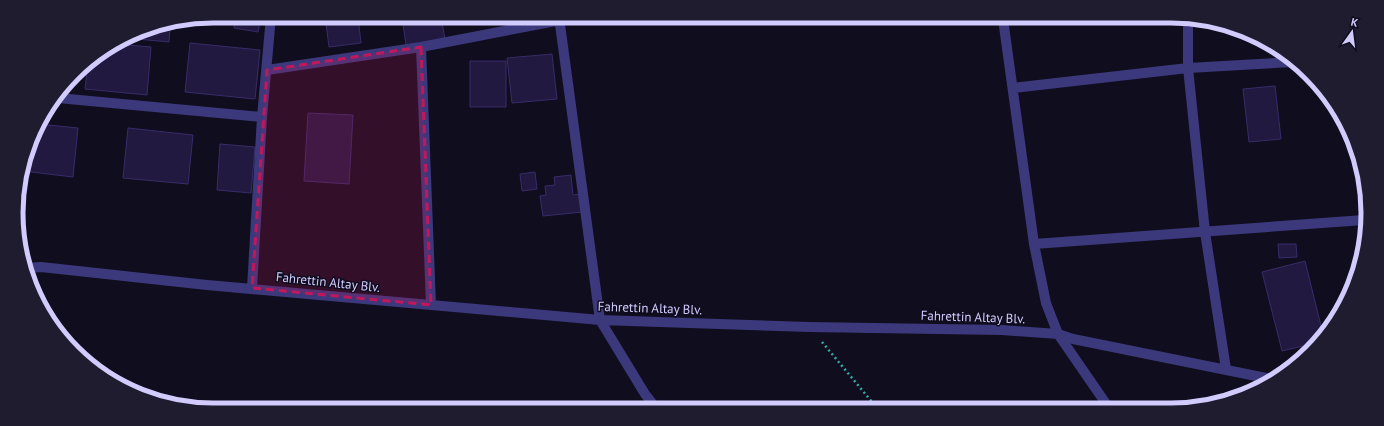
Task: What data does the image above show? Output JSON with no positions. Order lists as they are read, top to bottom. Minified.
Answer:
{"streets":{"street":["Fahrettin Altay Blv."]},"north":"top"}
